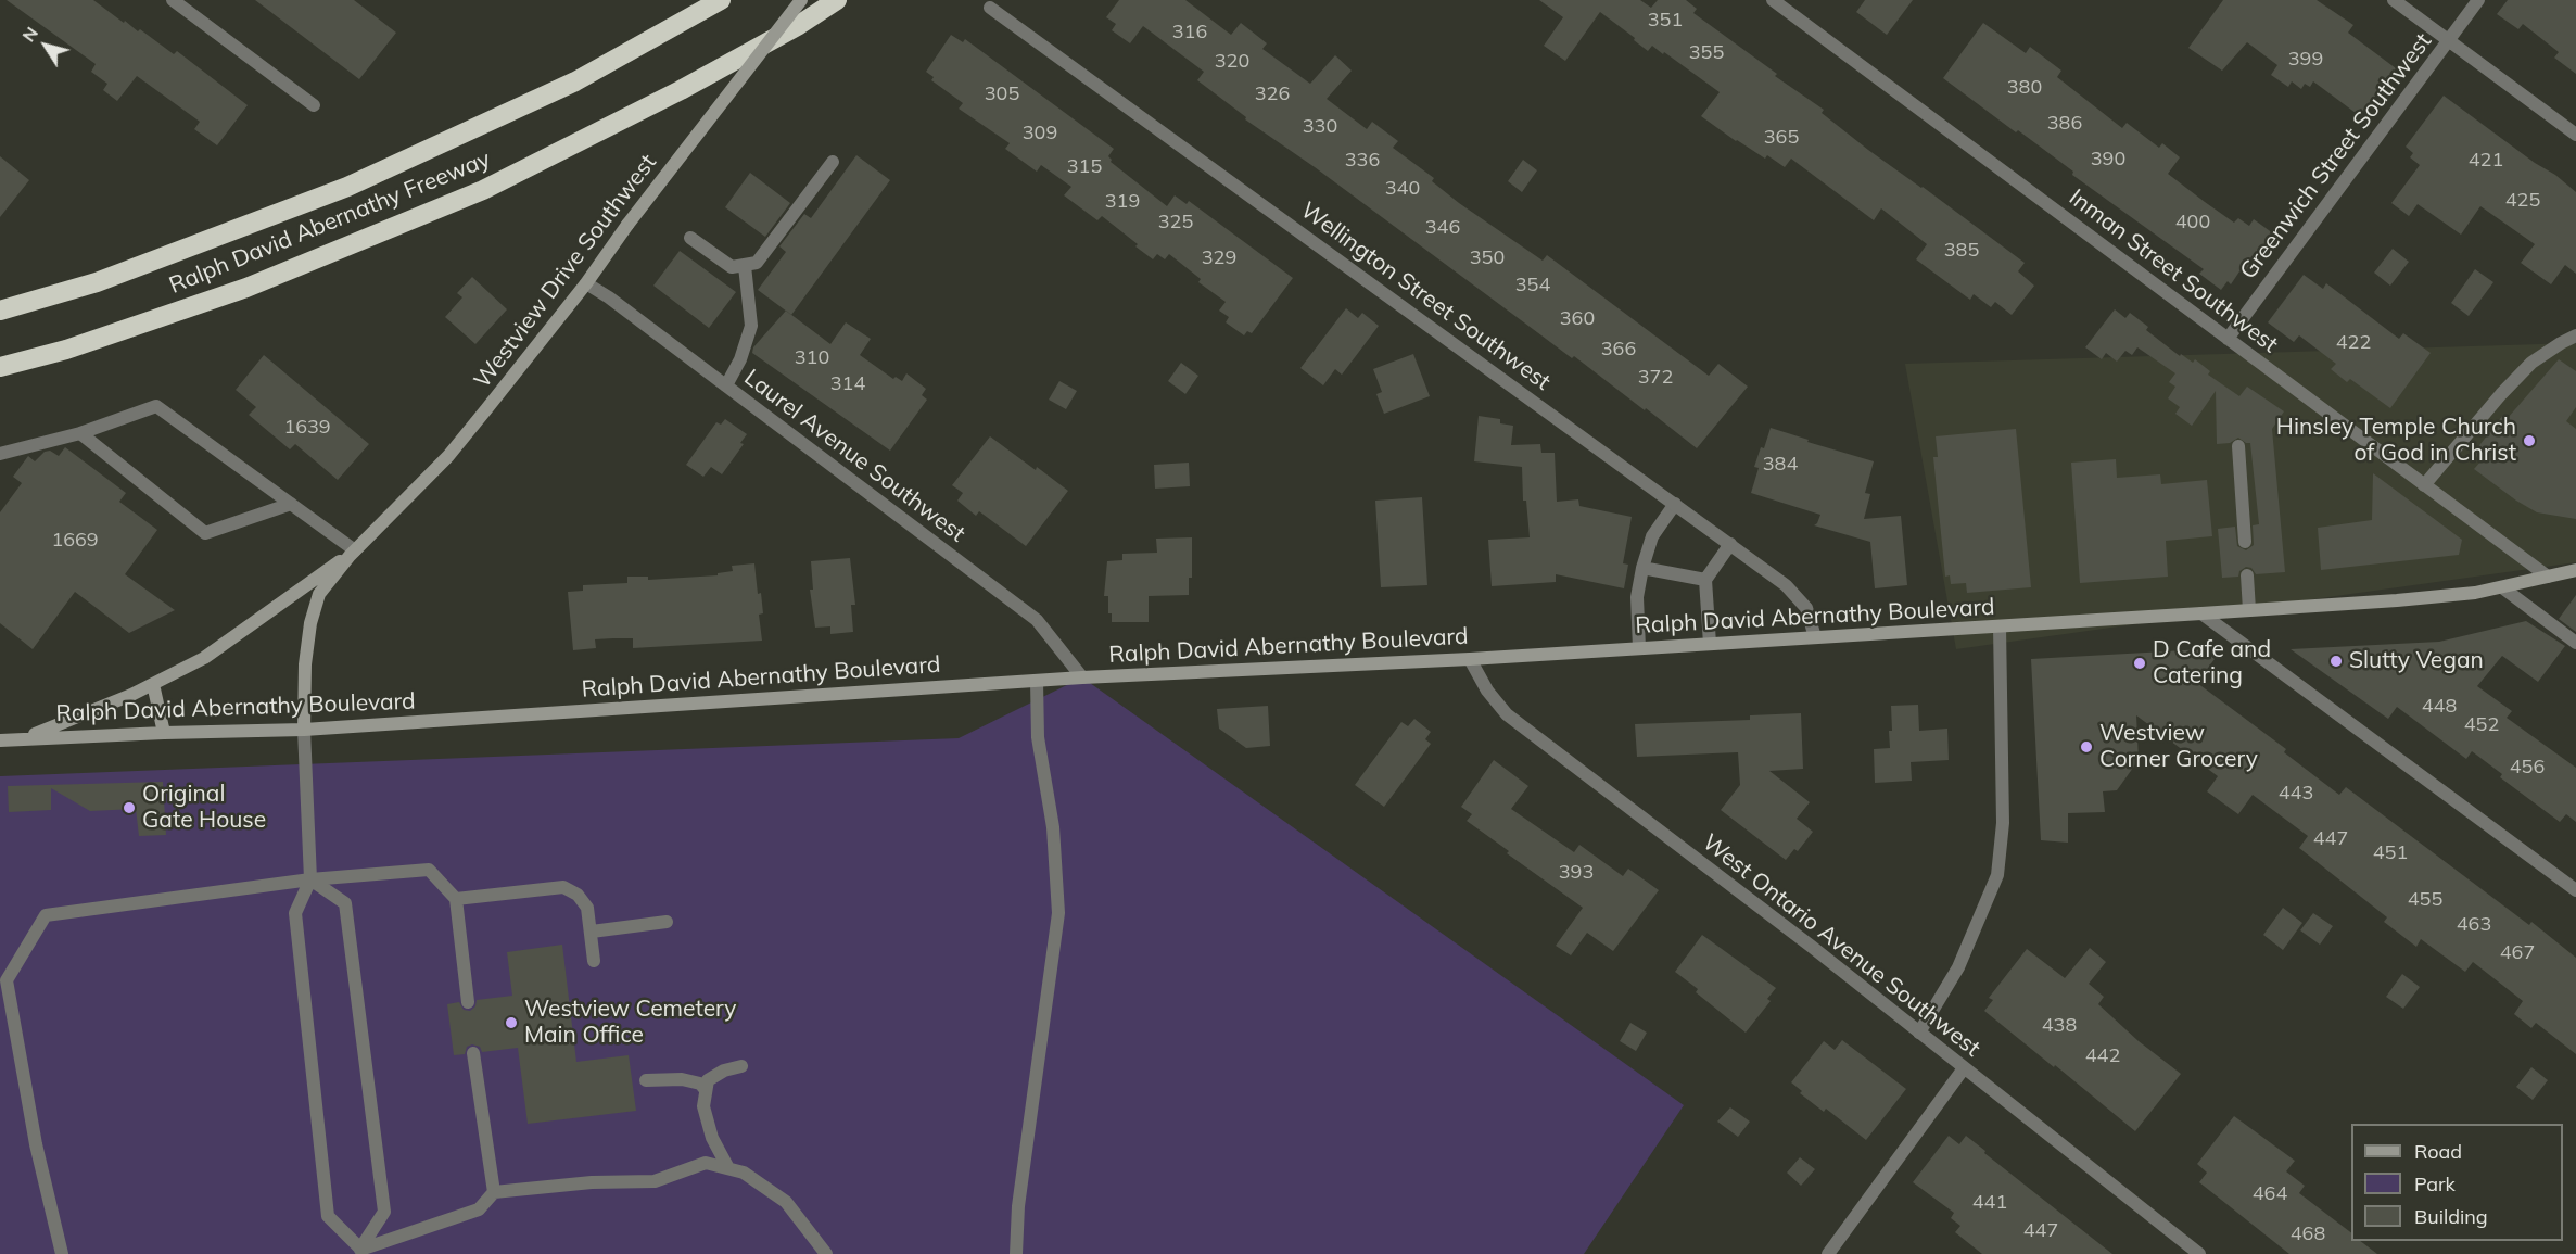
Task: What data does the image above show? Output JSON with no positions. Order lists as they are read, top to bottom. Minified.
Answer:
{"streets":{"highway":["Ralph David Abernathy Freeway"],"main road":["Westview Drive Southwest","Ralph David Abernathy Boulevard"],"street":["Greenwich Street Southwest","Inman Street Southwest","Wellington Street Southwest","Laurel Avenue Southwest","West Ontario Avenue Southwest"]},"crossings":[["Greenwich Street Southwest","Inman Street Southwest"],["Westview Drive Southwest","Laurel Avenue Southwest"],["Westview Drive Southwest","Ralph David Abernathy Boulevard"],["Inman Street Southwest","Ralph David Abernathy Boulevard"],["Wellington Street Southwest","Ralph David Abernathy Boulevard"],["Laurel Avenue Southwest","Ralph David Abernathy Boulevard"],["Ralph David Abernathy Boulevard","West Ontario Avenue Southwest"]],"places":["Hinsley Temple Church of God in Christ","Slutty Vegan","D Cafe and Catering","Westview Corner Grocery","Original Gate House","Westview Cemetery Main Office"],"house_numbers":["351","316","355","399","320","380","305","326","386","330","309","365","390","336","421","315","340","425","319","325","400","346","385","329","350","354","360","422","366","310","372","314","1639","384","1669","448","452","456","443","447","451","393","455","463","467","438","442","464","441","447","468"],"legend":["Road","Park","Building"],"north":"top left"}
